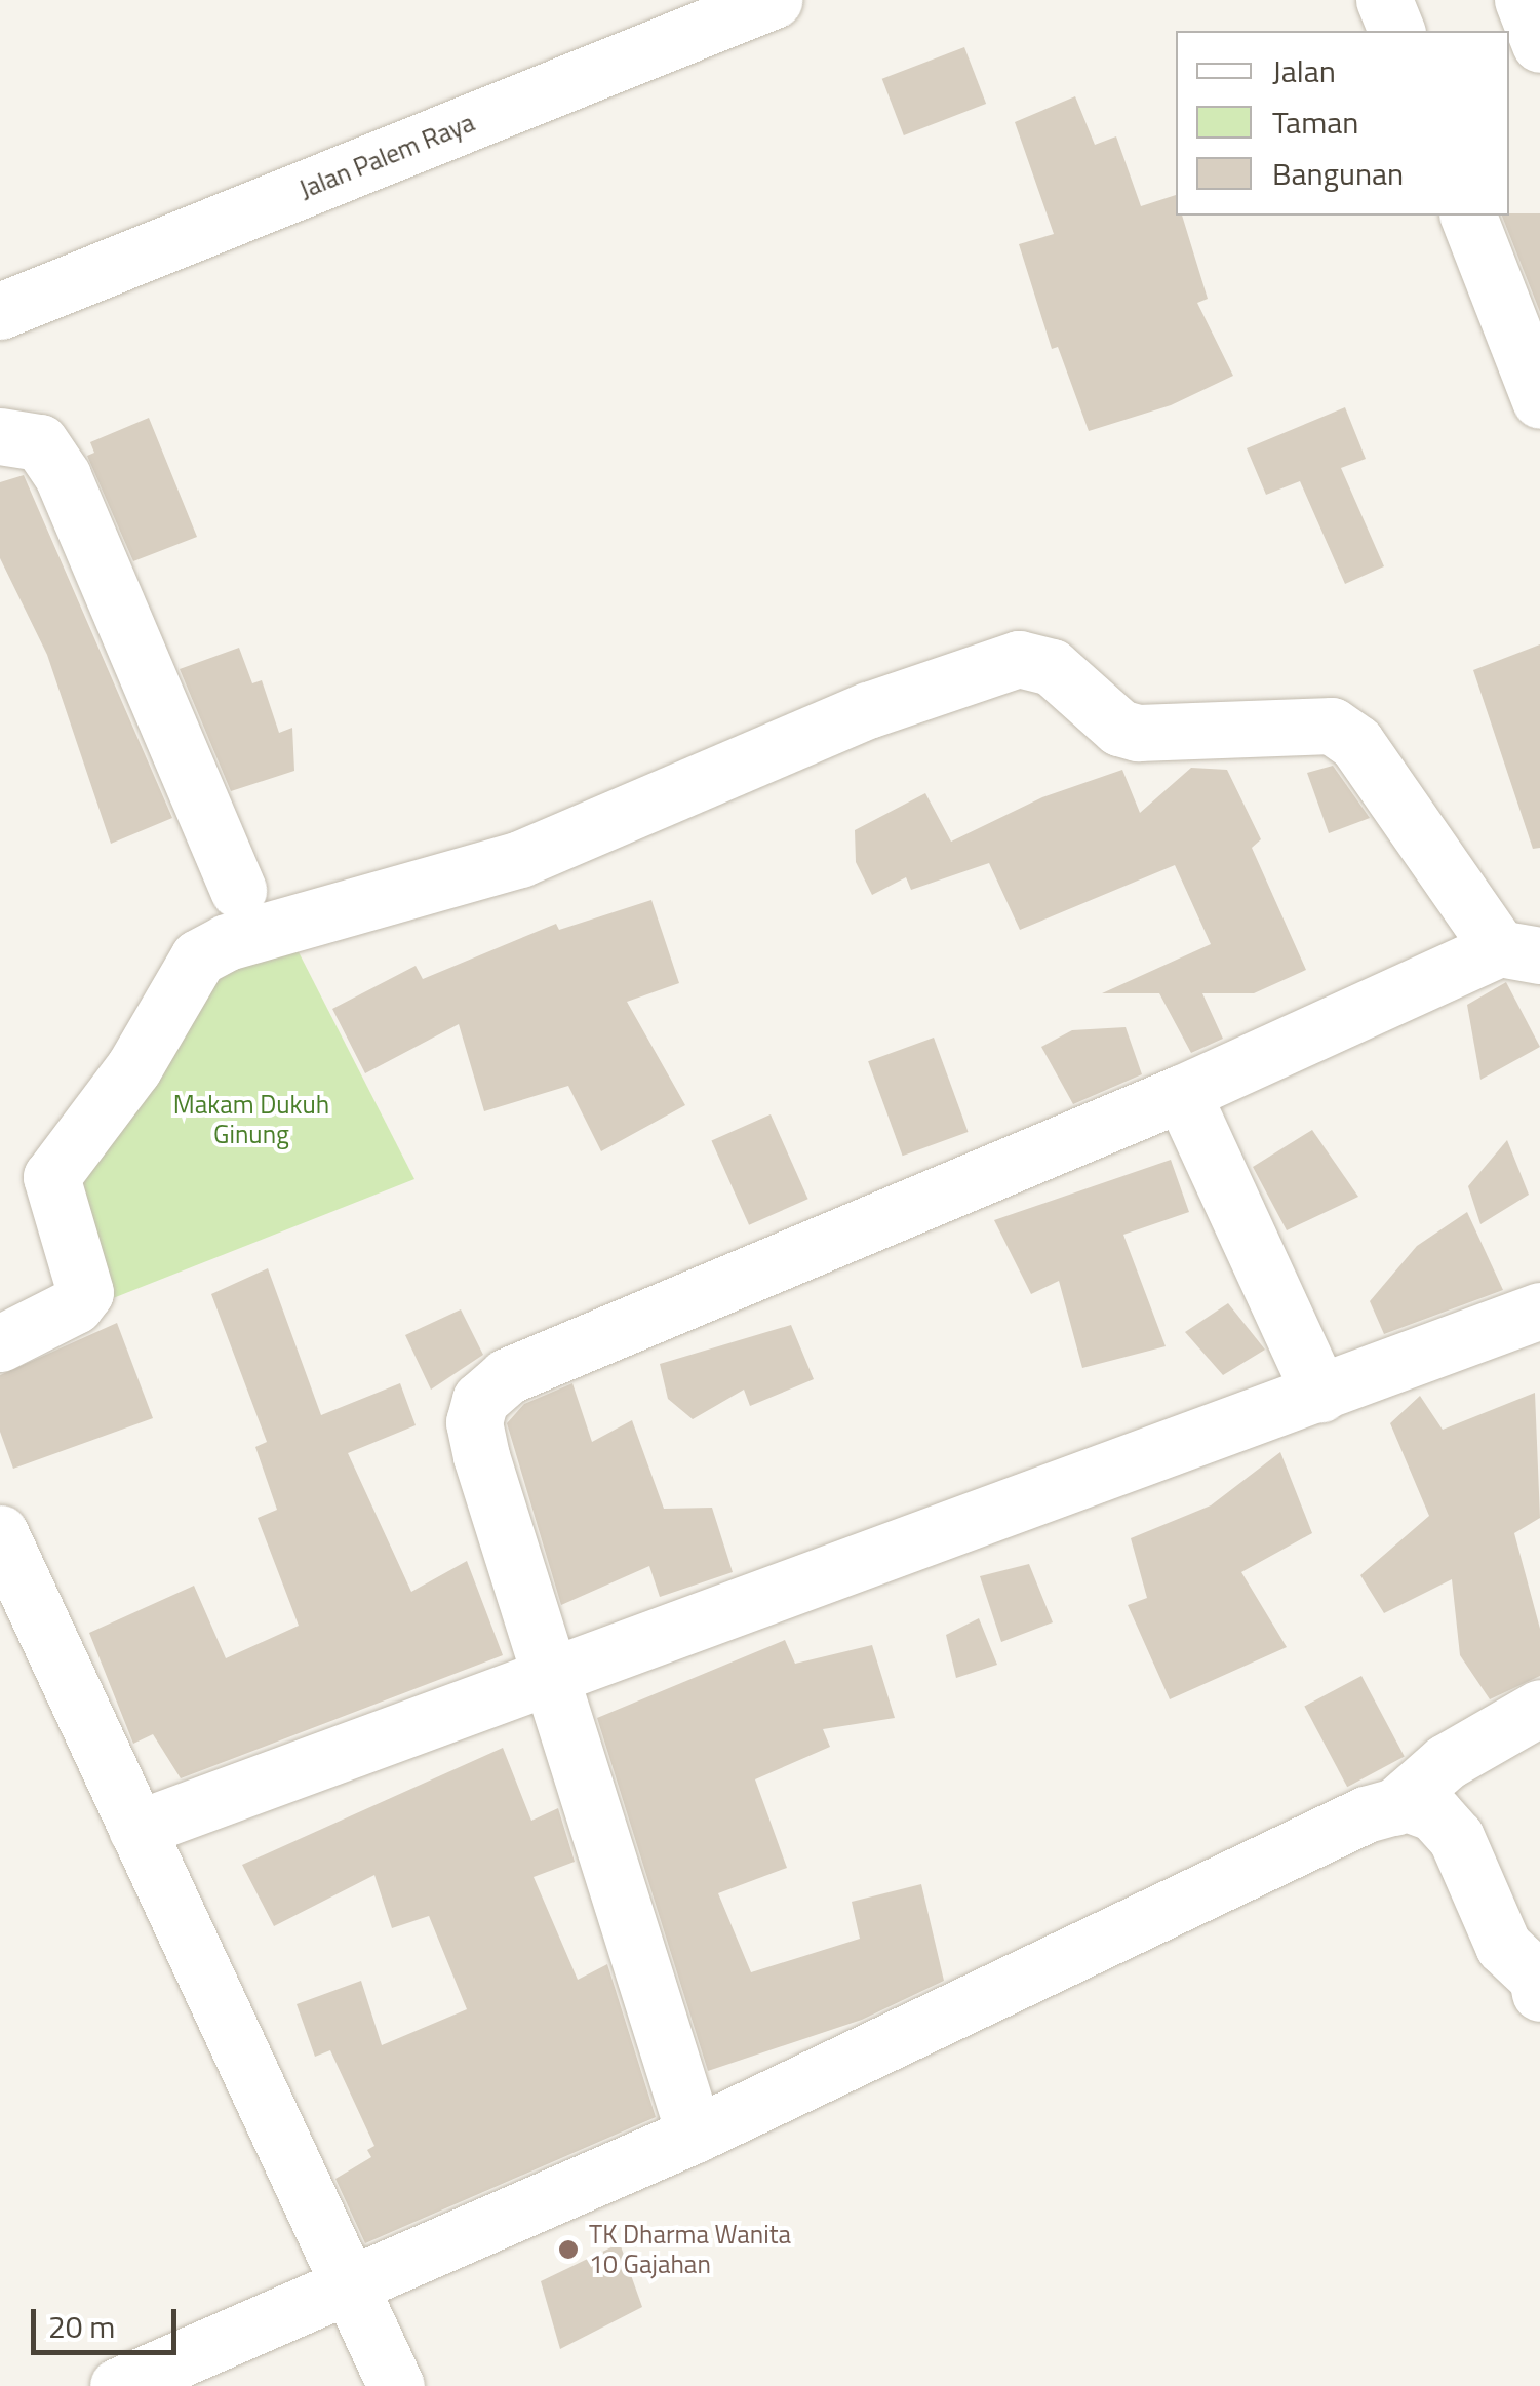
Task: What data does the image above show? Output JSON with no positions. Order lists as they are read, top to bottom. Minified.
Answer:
{"streets":{"street":["Jalan Palem Raya"]},"parks":["Makam Dukuh Ginung"],"places":["TK Dharma Wanita 10 Gajahan"],"legend":["Jalan","Taman","Bangunan"],"scale_bar":"20 m"}
